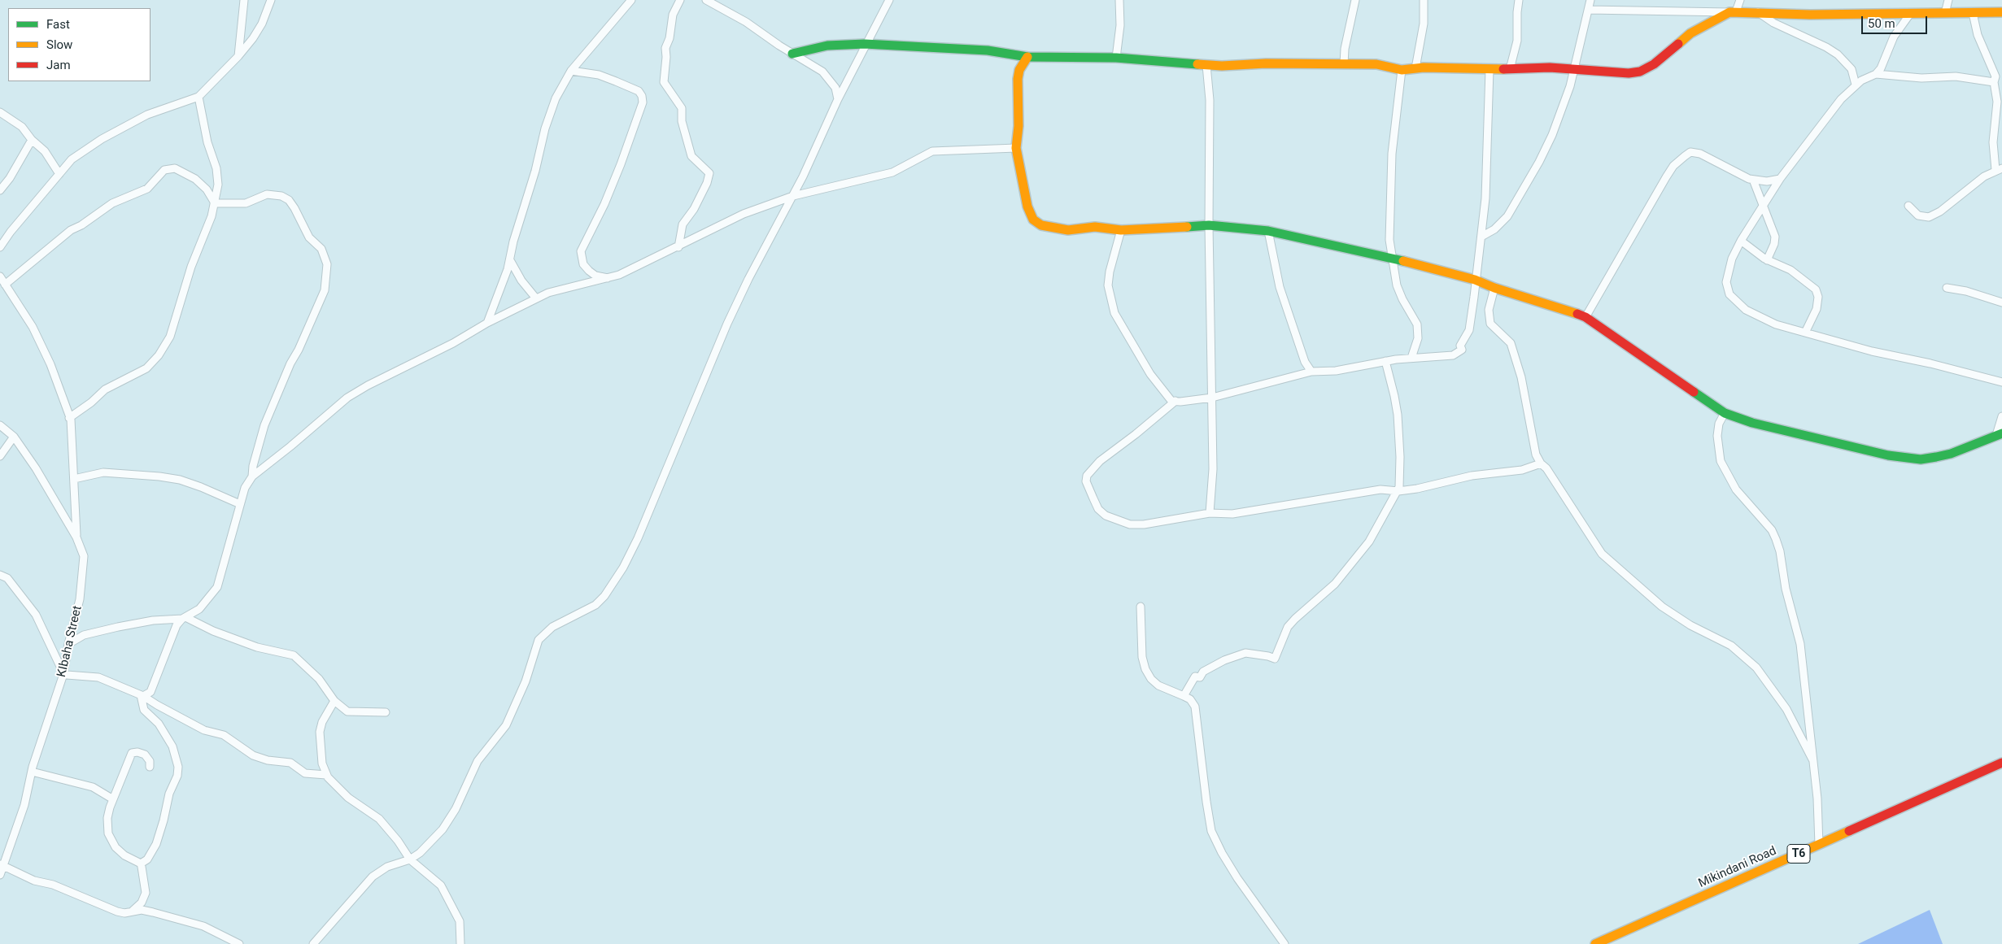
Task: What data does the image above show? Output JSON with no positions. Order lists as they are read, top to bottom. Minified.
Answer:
{"streets":{"main road":["T6","Mikindani Road"],"street":["KIbaha Street"]},"legend":["Fast","Slow","Jam"],"scale_bar":"50 m"}
